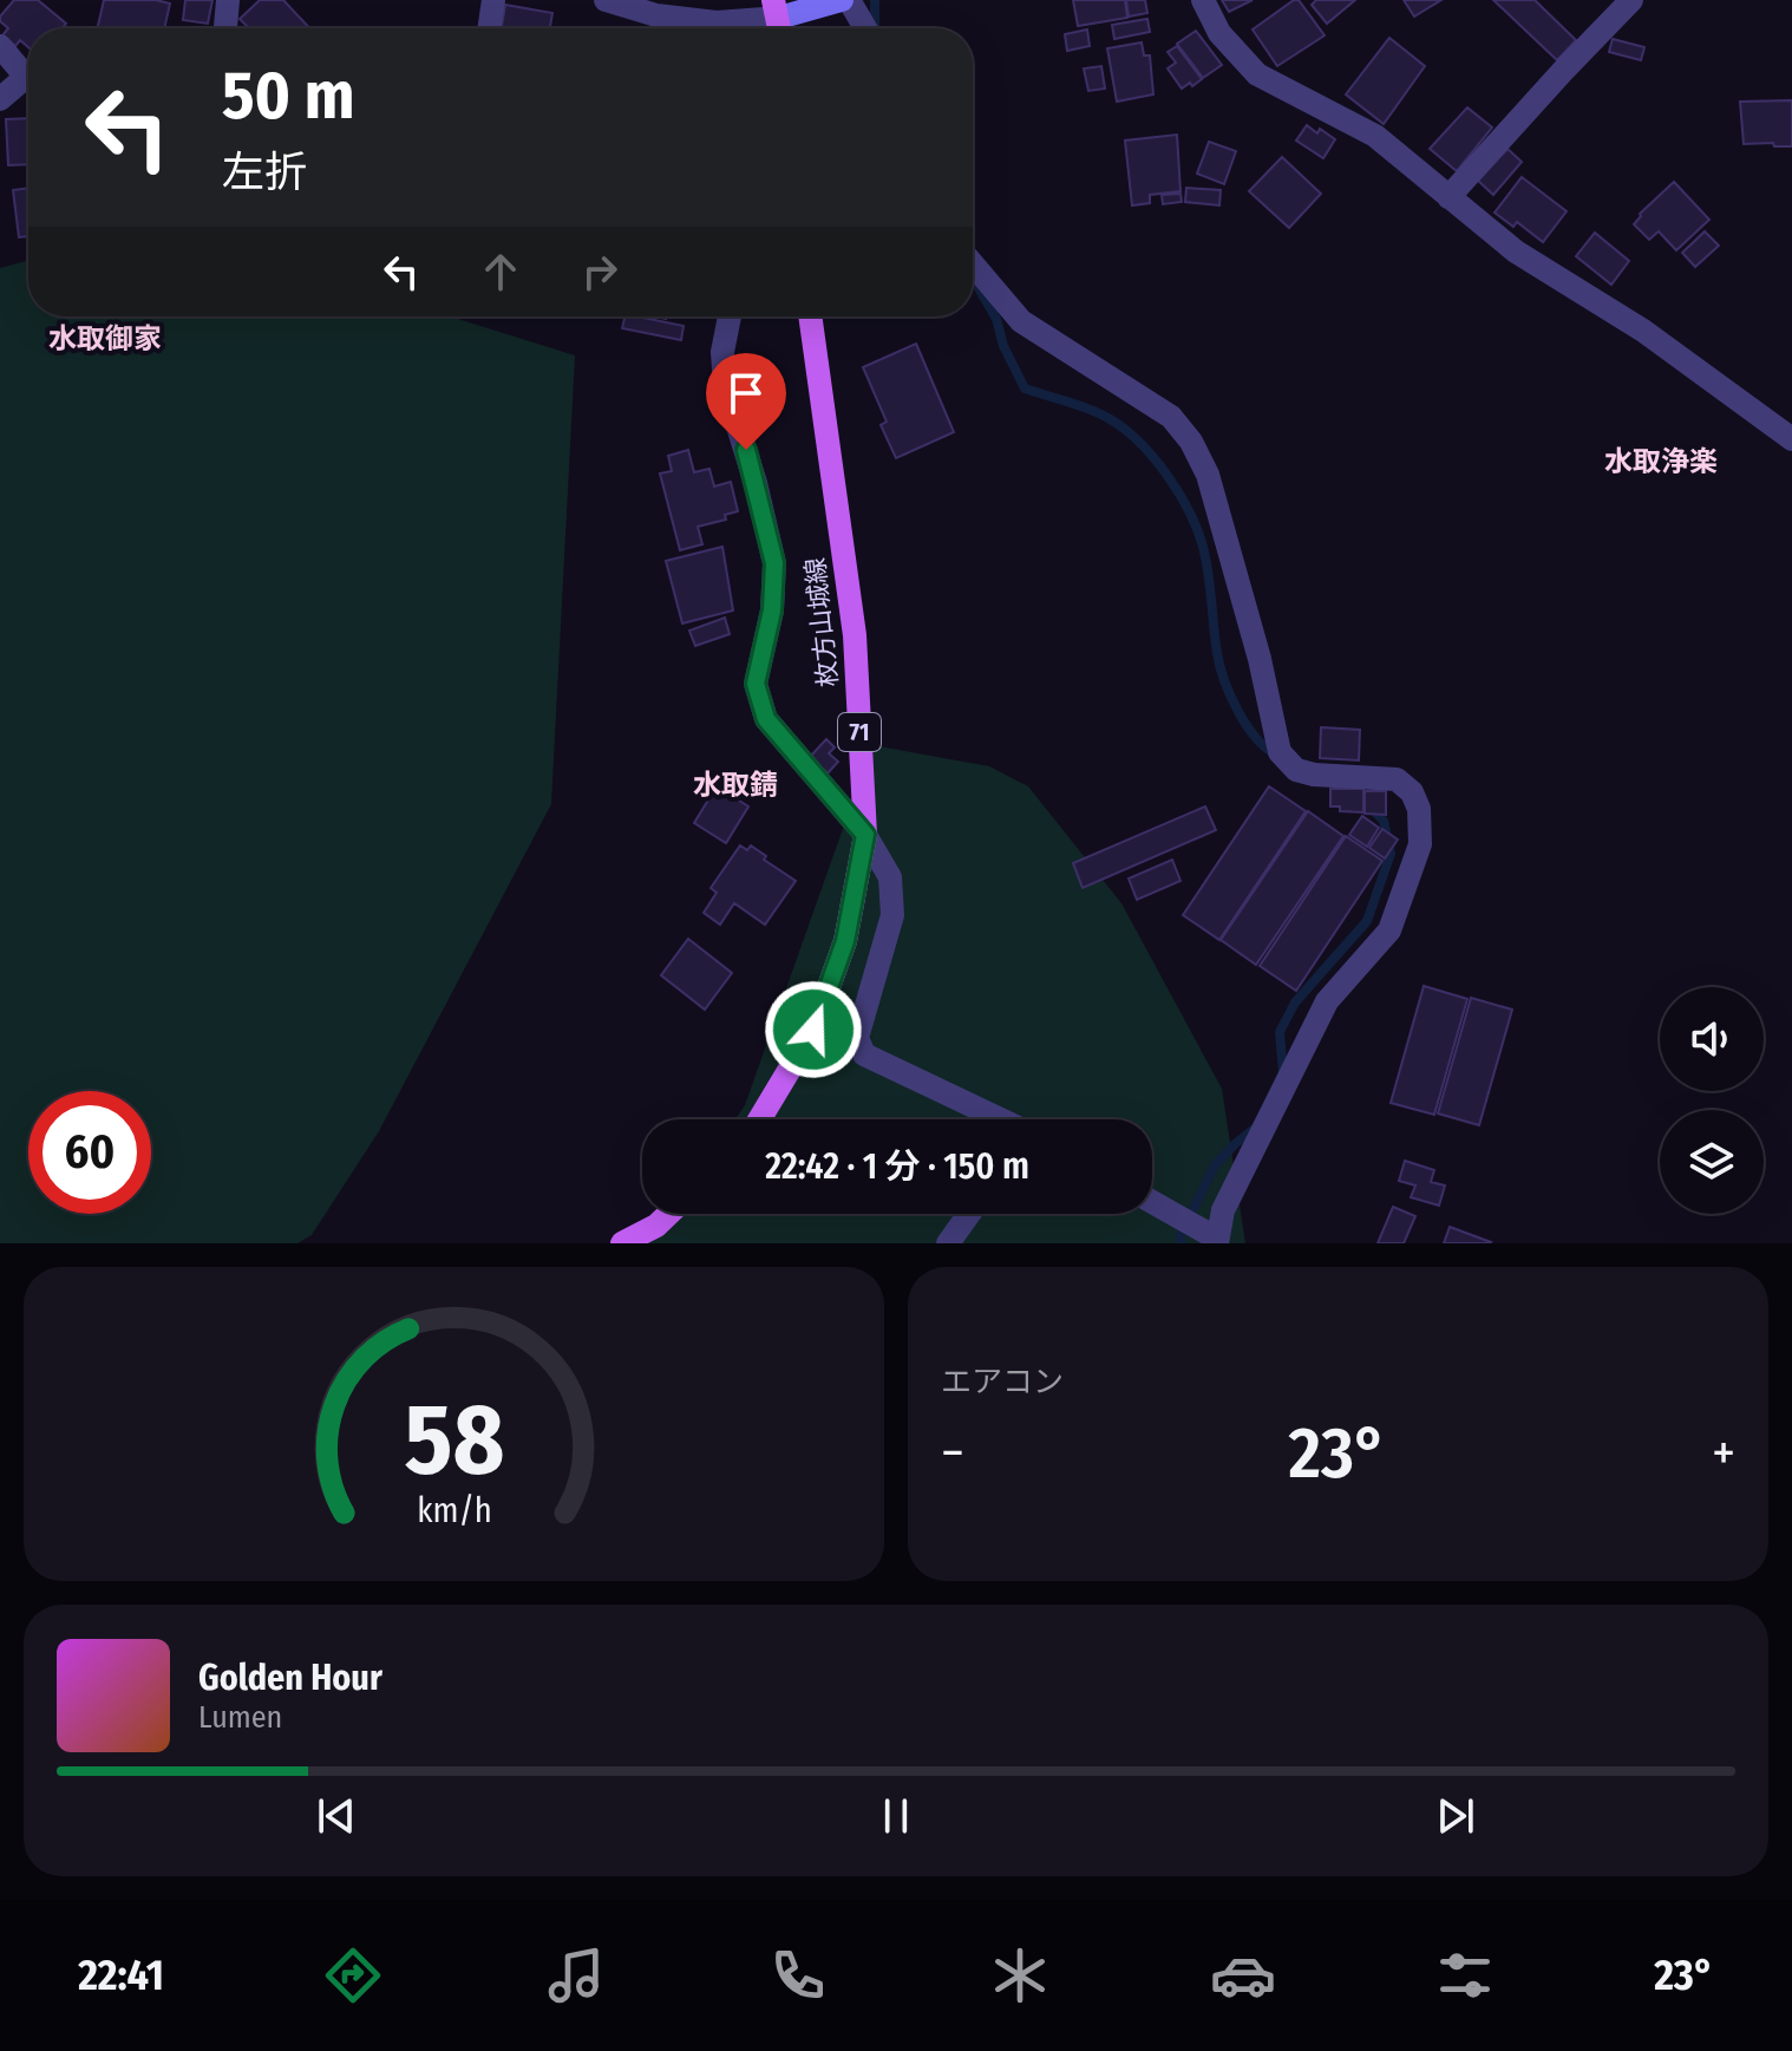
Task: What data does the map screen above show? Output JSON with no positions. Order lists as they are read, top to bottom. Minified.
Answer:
{"streets":{"main road":["枚方山城線","71"]},"districts":["水取御家","水取浄楽","水取錆"],"page":{"turn":["50 m","左折"],"limit":"60","trip":"22:42 · 1 分 · 150 m","tile":"エアコン","heat":["−","23°","+"],"song":["Golden Hour","Lumen"],"tabs":["22:41","23°"],"gauge":["58","km/h"]}}
